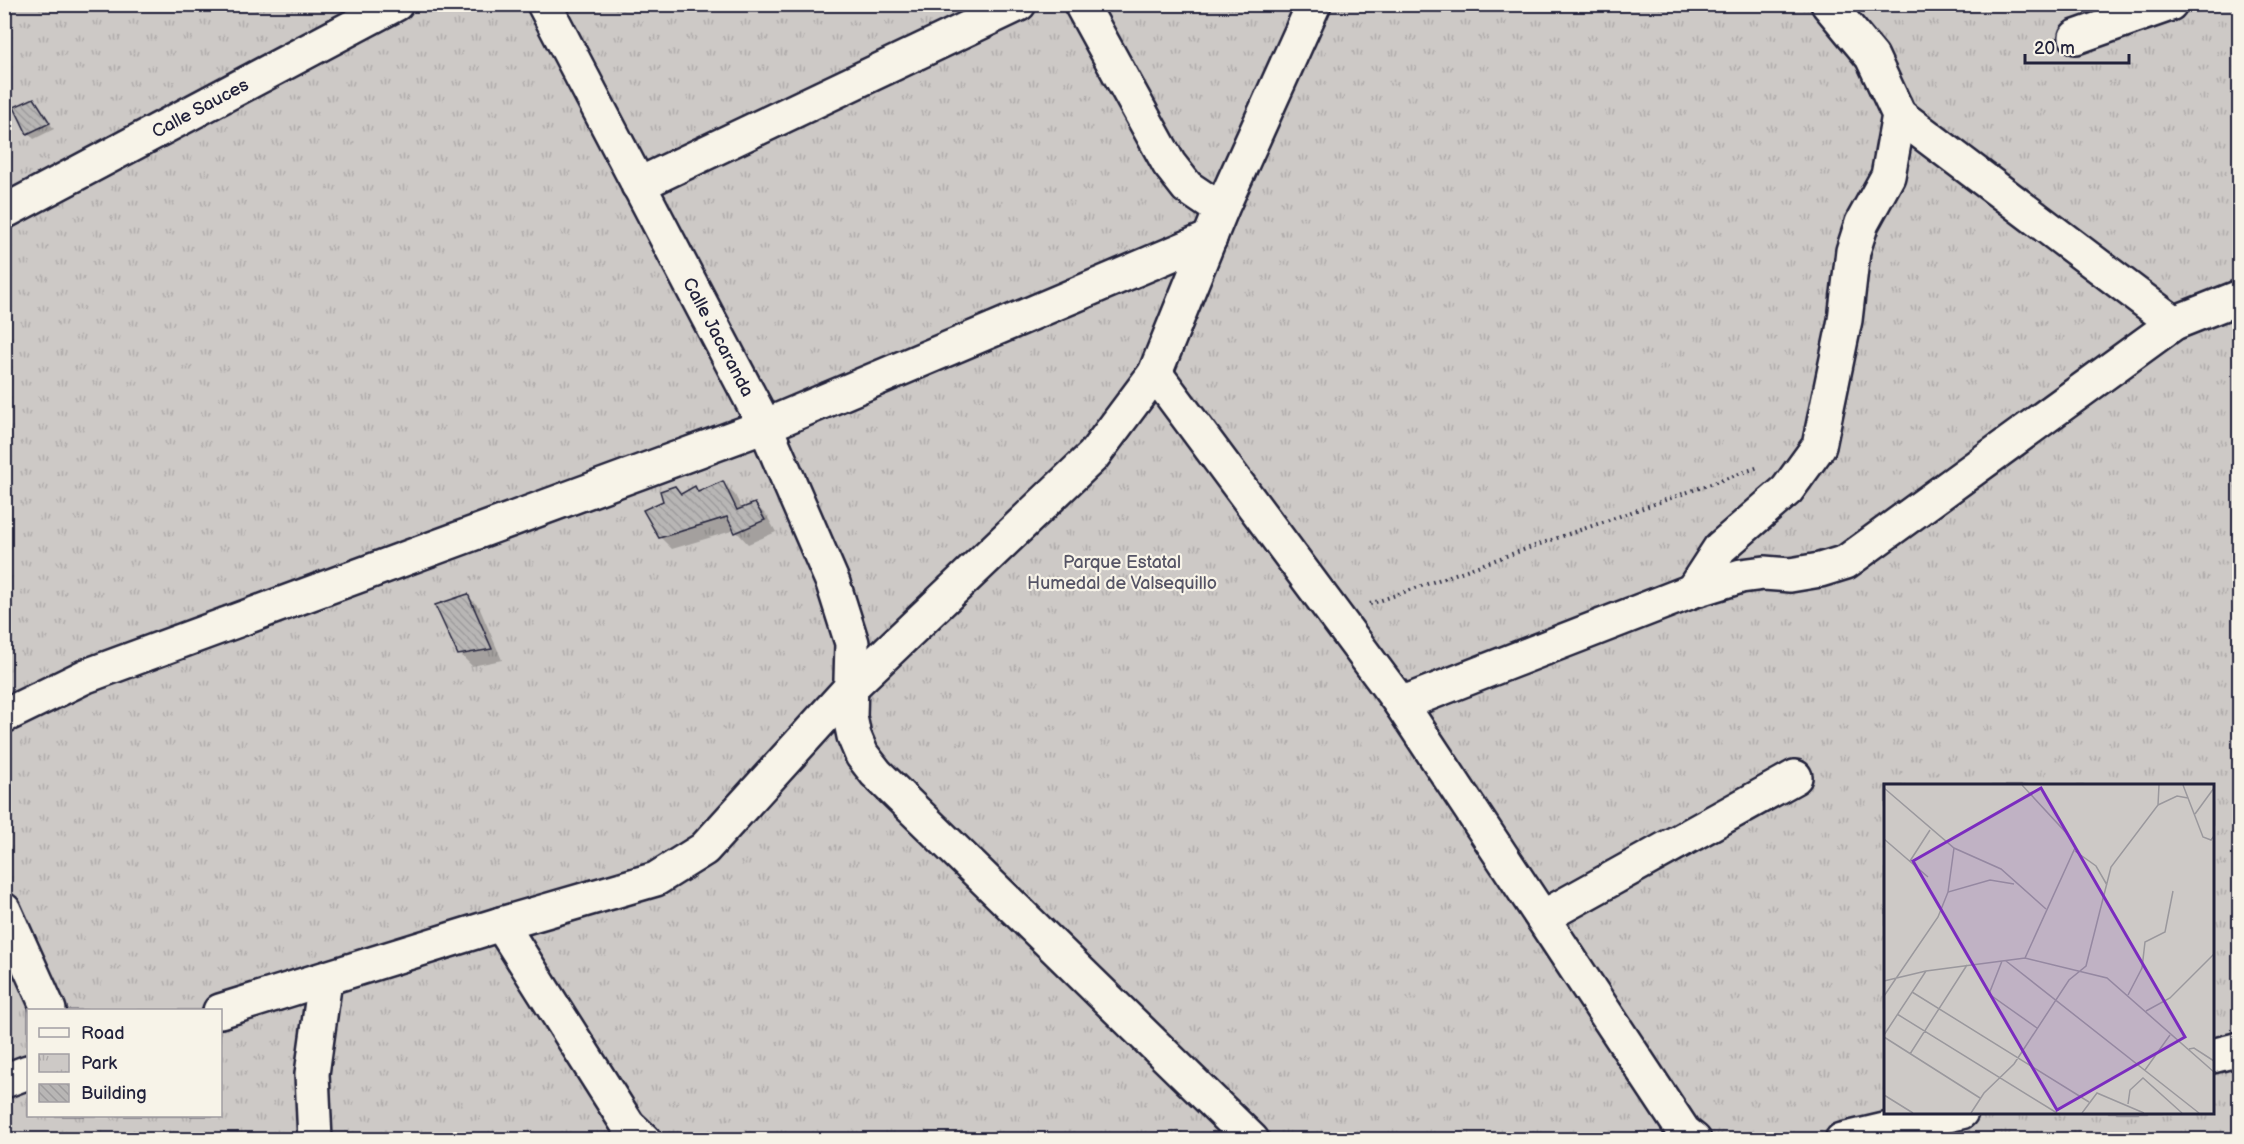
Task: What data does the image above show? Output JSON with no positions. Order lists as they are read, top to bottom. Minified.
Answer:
{"streets":{"street":["Calle Sauces","Calle Jacaranda"]},"parks":["Parque Estatal Humedal de Valsequillo"],"legend":["Road","Park","Building"],"scale_bar":"20 m"}
